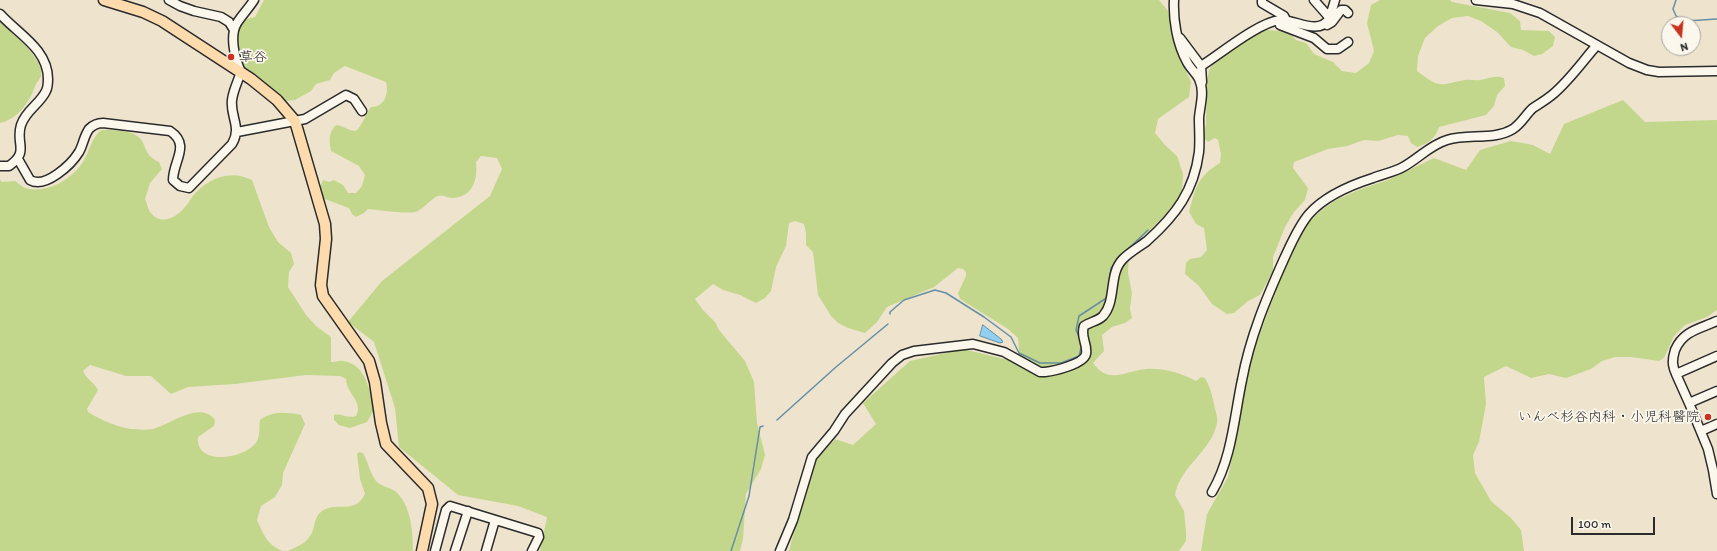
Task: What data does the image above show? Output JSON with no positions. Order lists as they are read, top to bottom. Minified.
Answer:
{"places":["草谷","いんべ杉谷内科・小児科醫院"],"scale_bar":"100 m","north":"bottom"}
